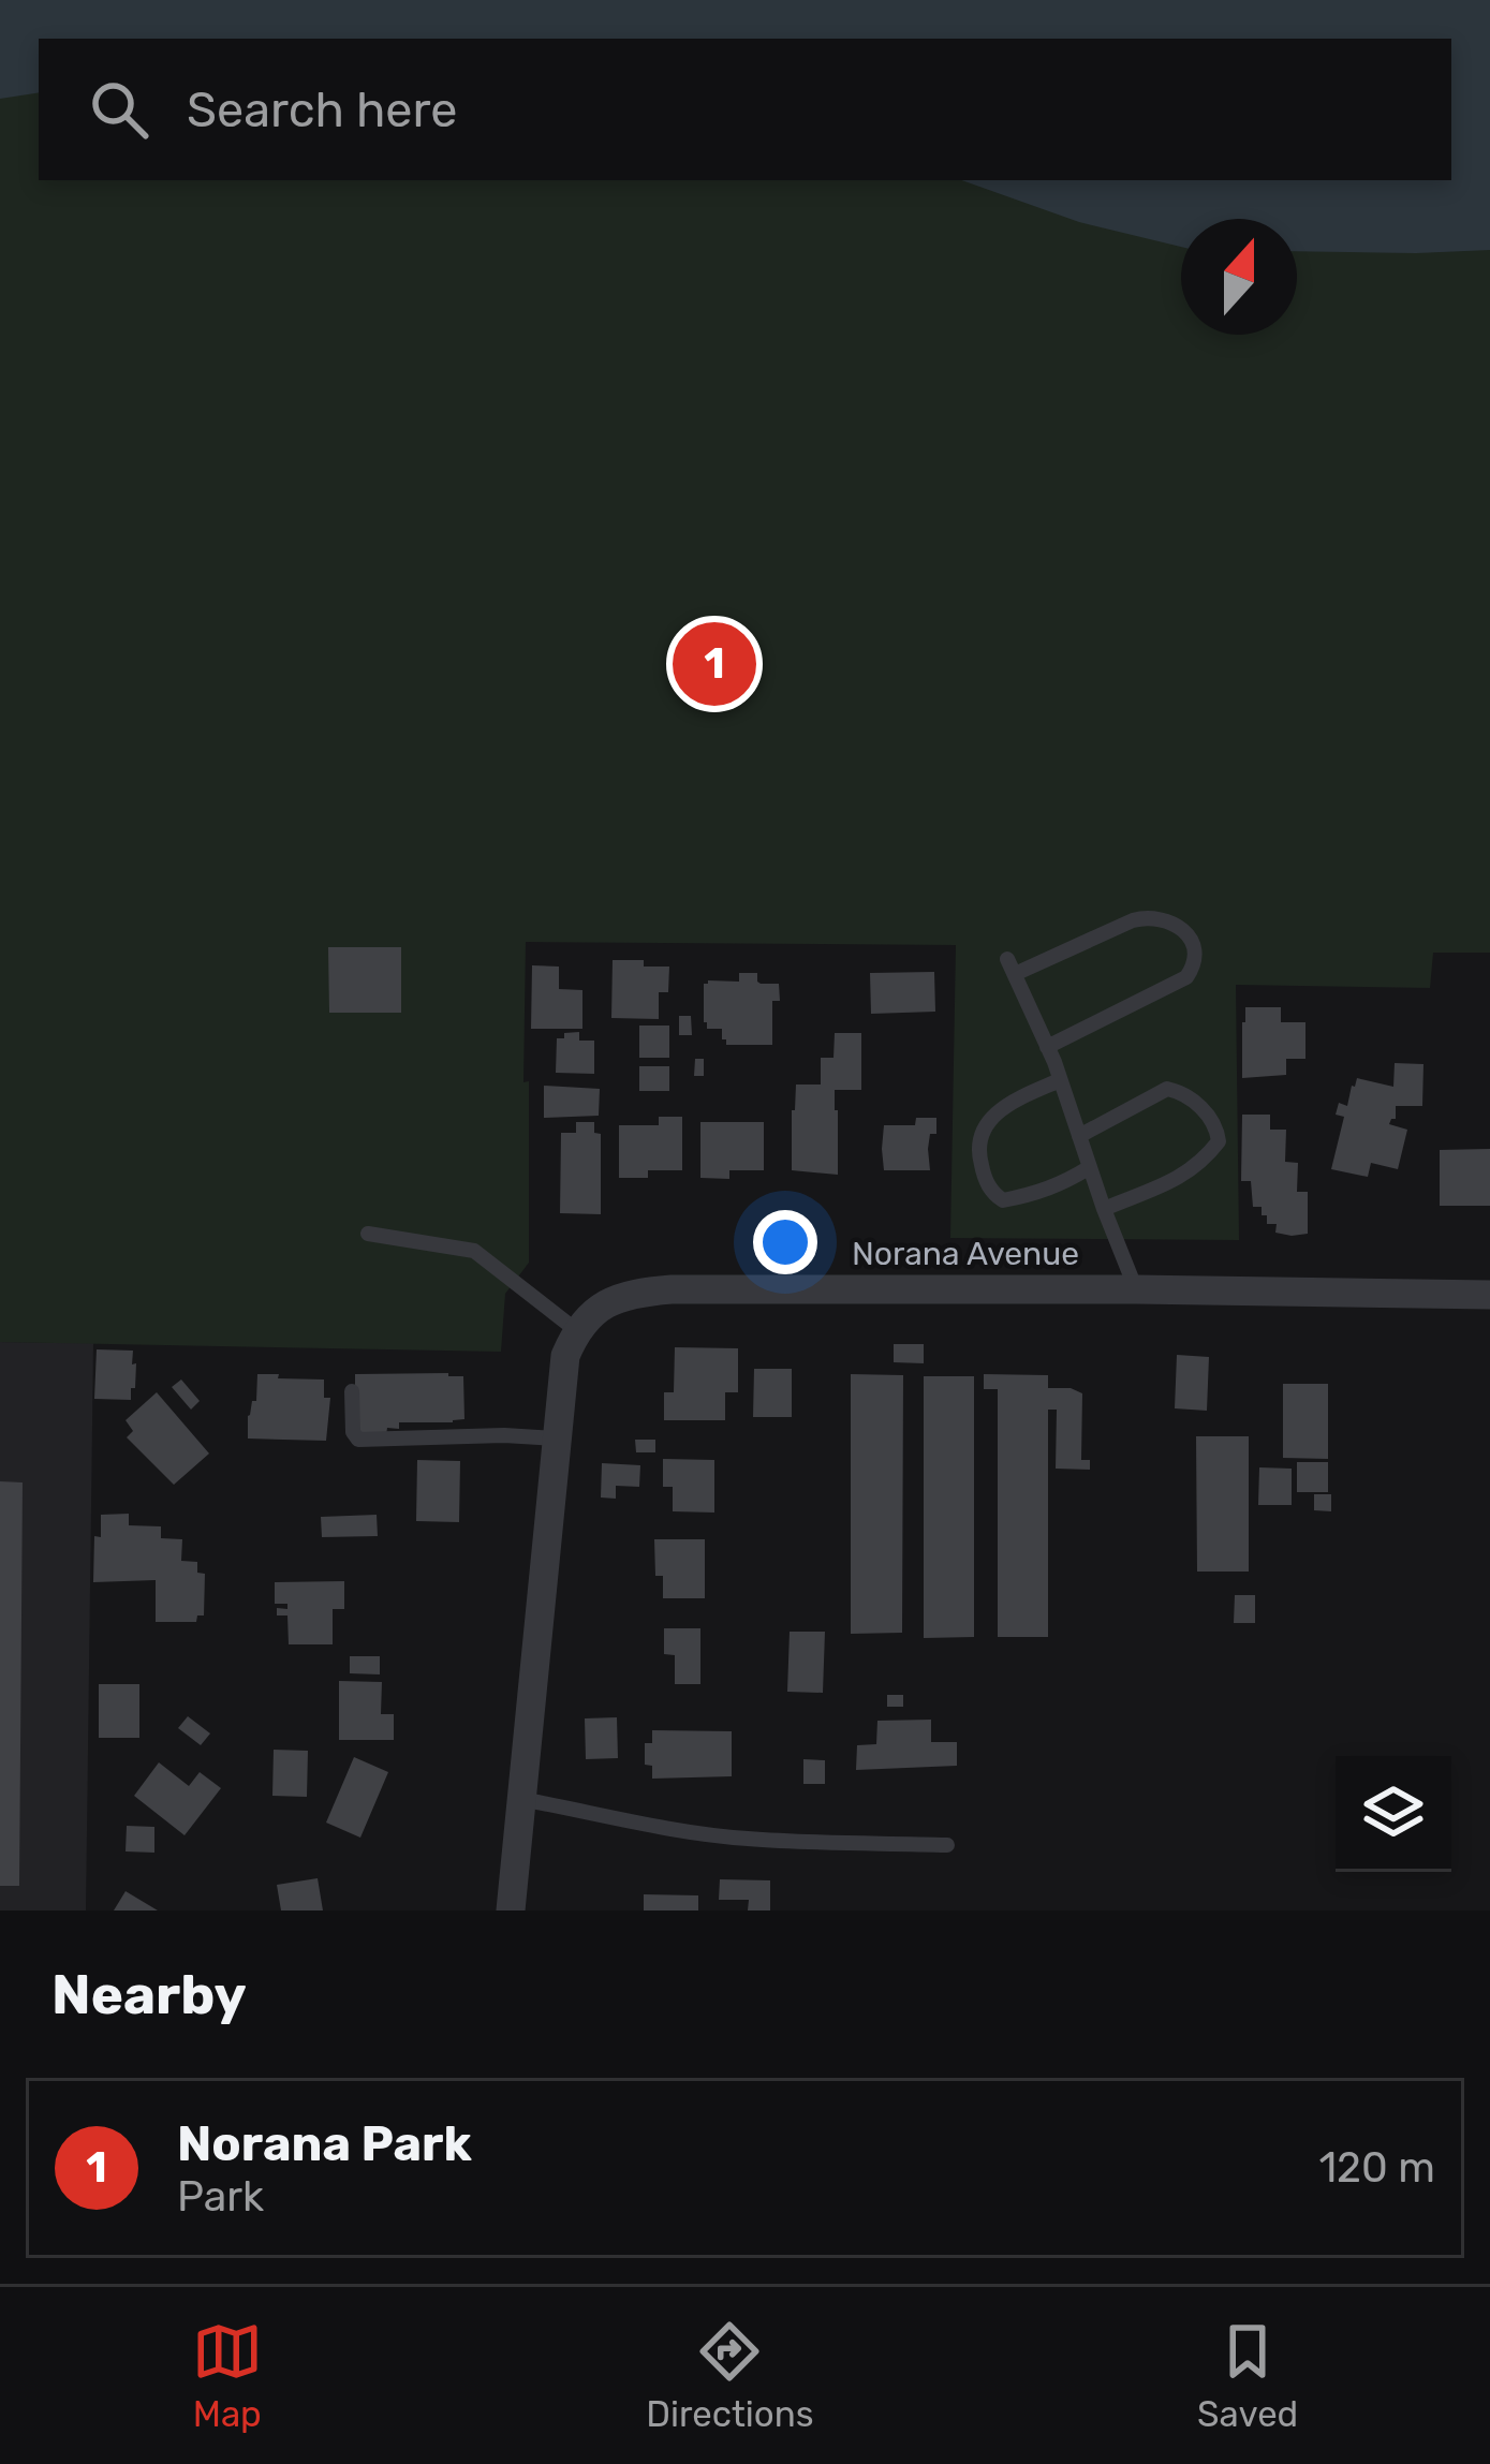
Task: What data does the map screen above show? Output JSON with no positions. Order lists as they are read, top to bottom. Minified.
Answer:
{"streets":{"street":["Norana Avenue"]},"north":"top","page":{"search":"Search here","pins":"1","heading":"Nearby","list":[{"mark":"1","name":"Norana Park","note":"Park","value":"120 m"}],"nav":["Map","Directions","Saved"]}}
